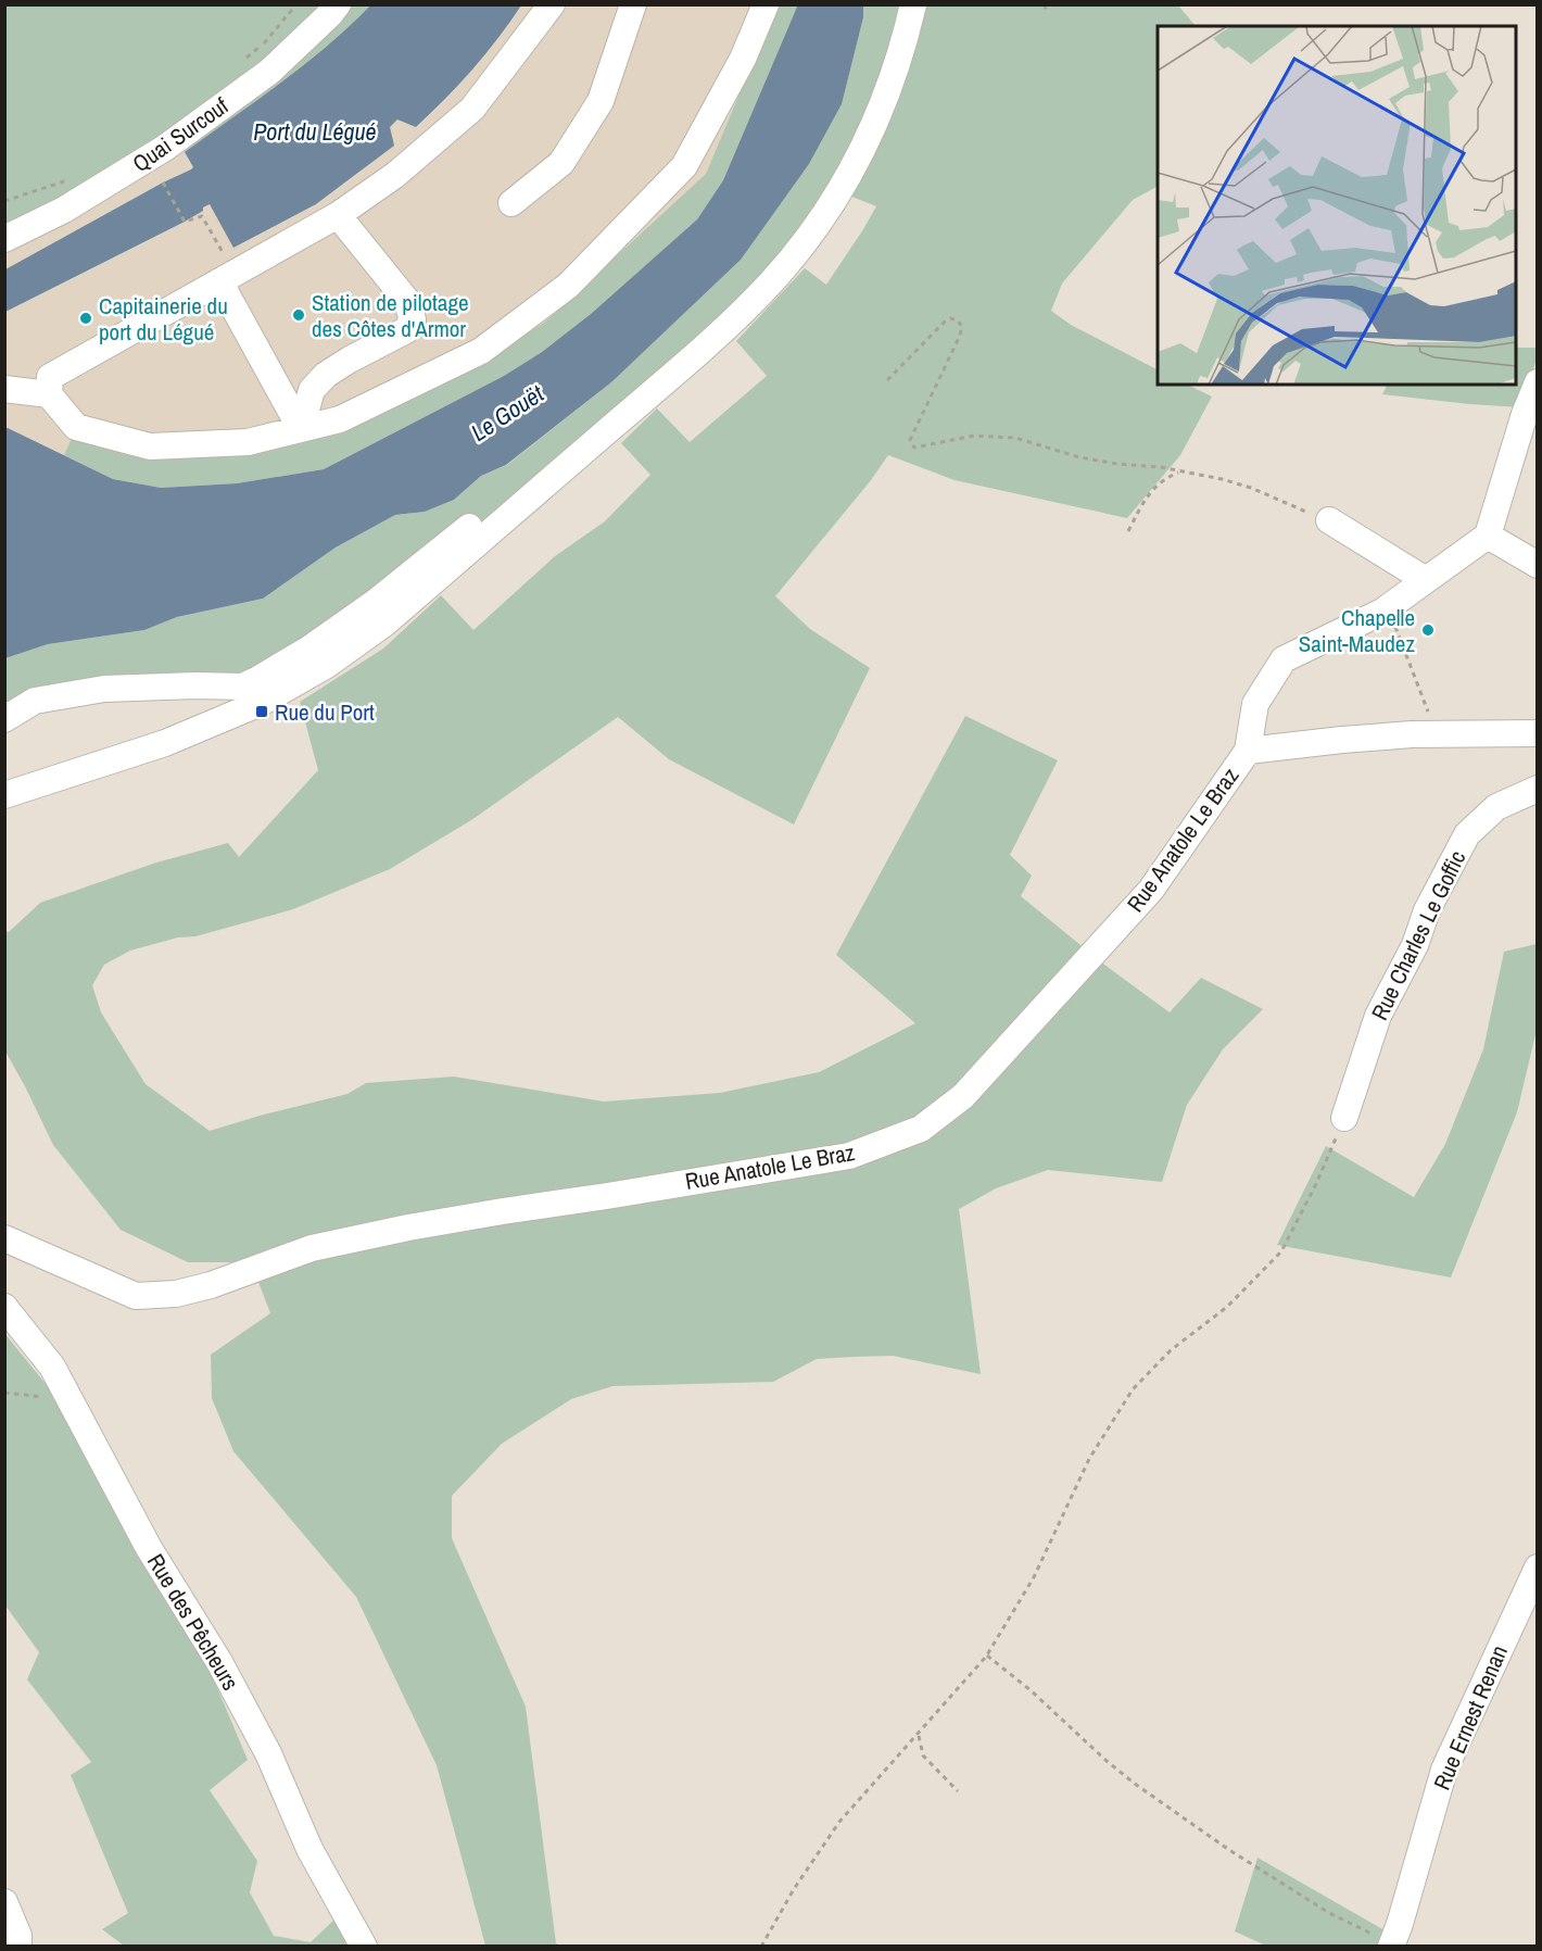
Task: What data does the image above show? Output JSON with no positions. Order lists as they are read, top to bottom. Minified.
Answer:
{"streets":{"street":["Quai Surcouf","Rue Anatole Le Braz","Rue Charles Le Goffic","Rue des Pêcheurs","Rue Ernest Renan"]},"water":["Port du Légué","Le Gouët"],"places":{"other":["Station de pilotage des Côtes d'Armor","Capitainerie du port du Légué","Chapelle Saint-Maudez"],"transit":["Rue du Port"]}}
